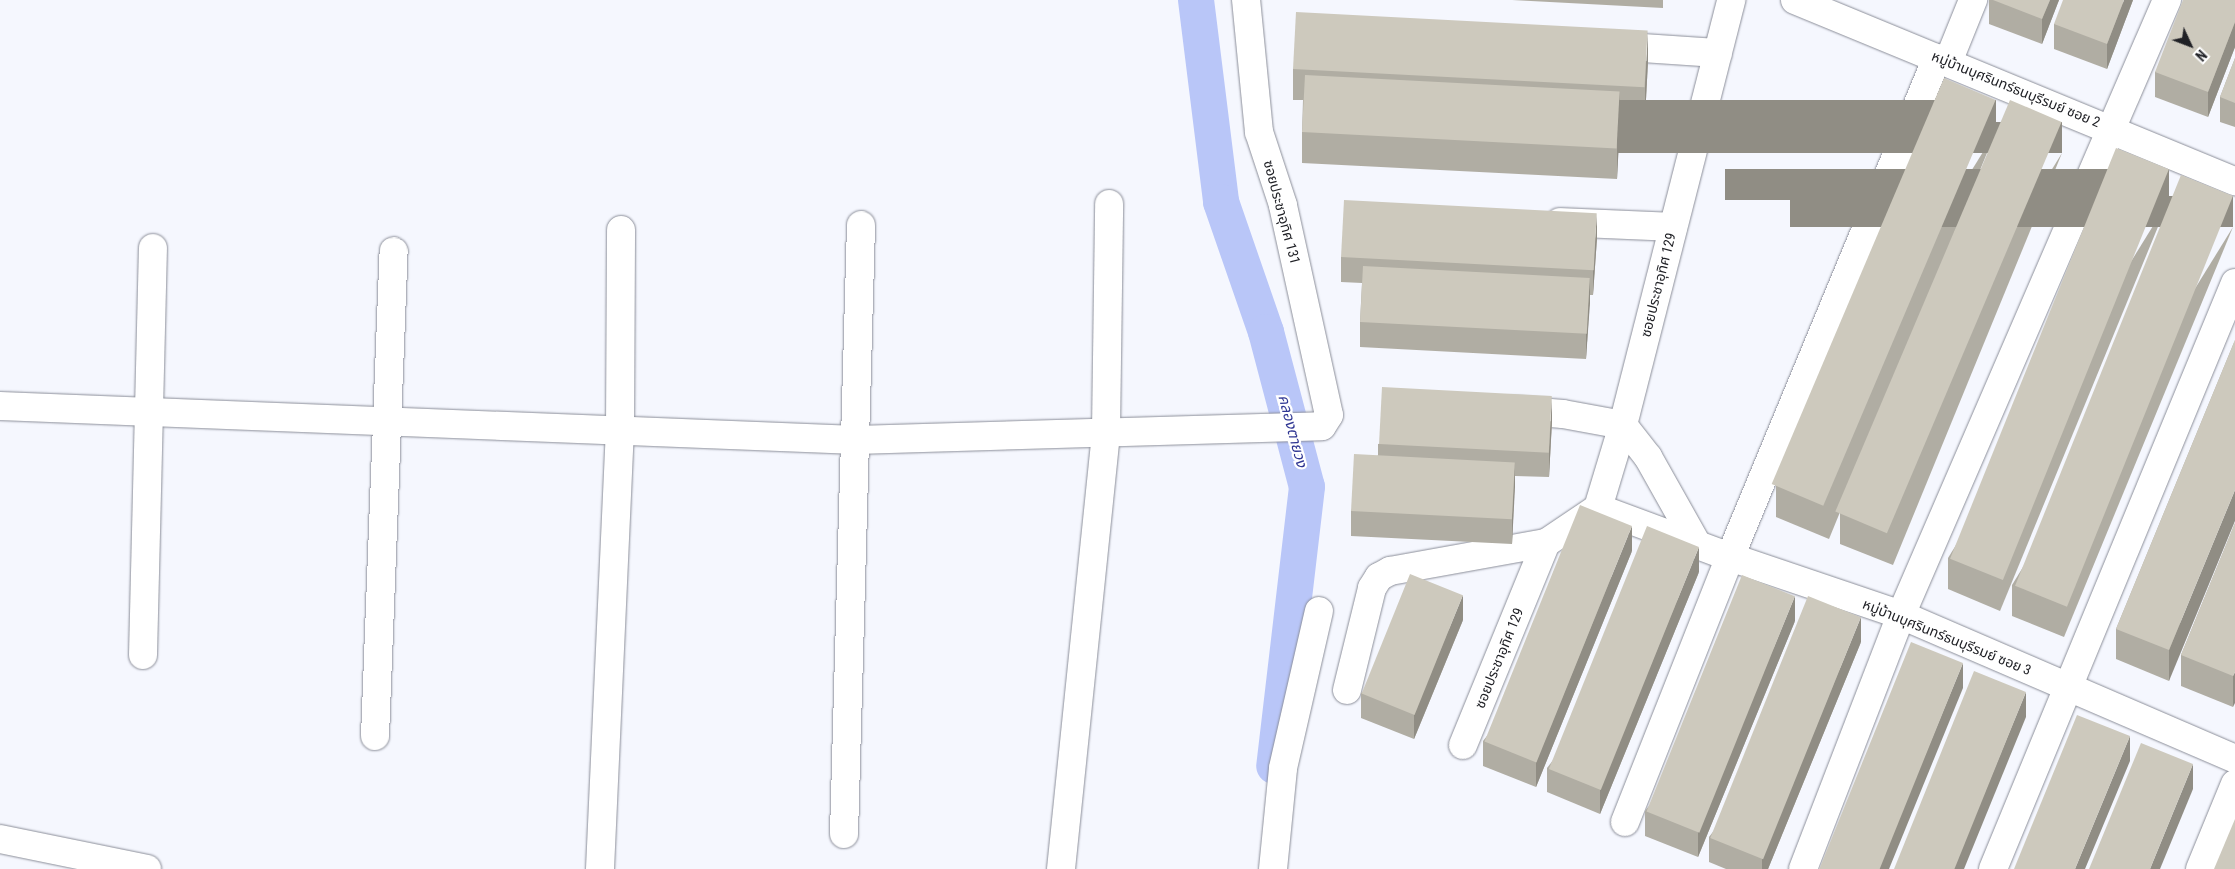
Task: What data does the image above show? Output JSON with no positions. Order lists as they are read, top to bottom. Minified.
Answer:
{"streets":{"street":["หมู่บ้านบุศรินทร์ธนบุรีรมย์ ซอย 2","ซอยประชาอุทิศ 131","ซอยประชาอุทิศ 129","หมู่บ้านบุศรินทร์ธนบุรีรมย์ ซอย 3"]},"crossings":[["ซอยประชาอุทิศ 129","หมู่บ้านบุศรินทร์ธนบุรีรมย์ ซอย 3"]],"water":["คลองตายวง"],"north":"bottom right"}
